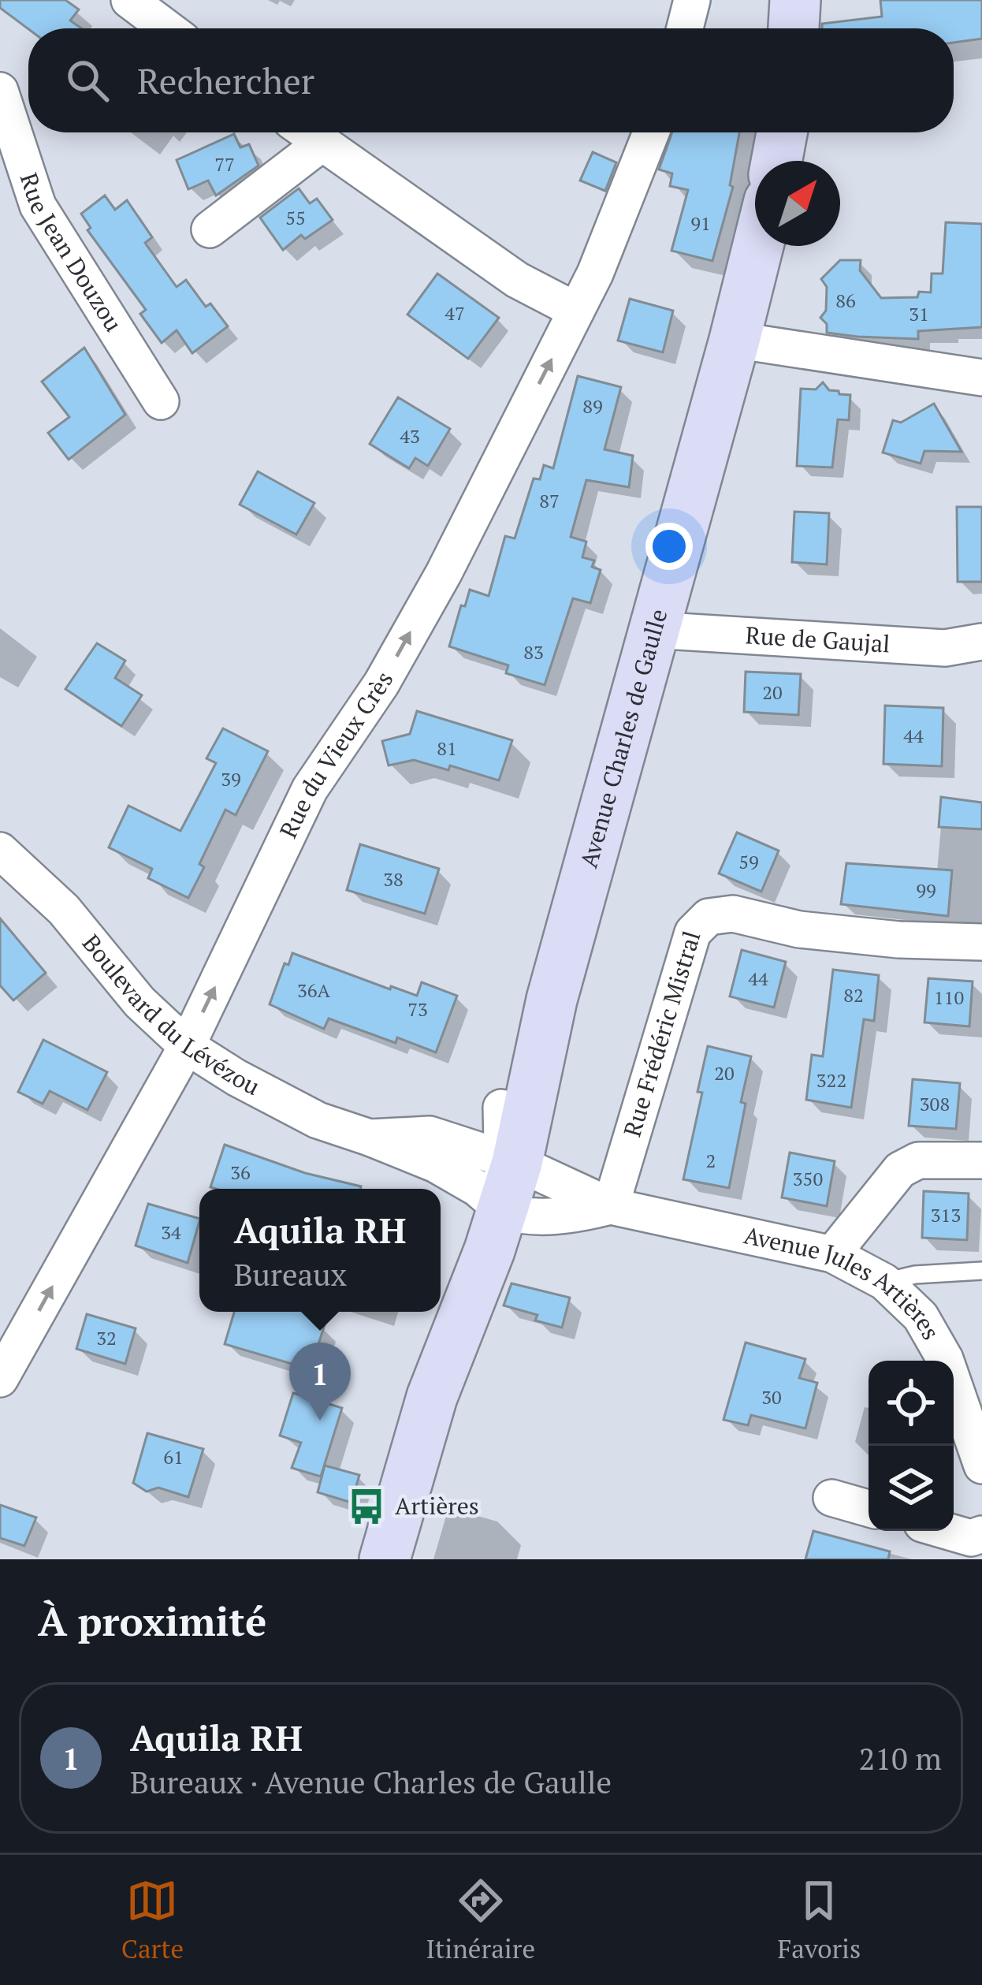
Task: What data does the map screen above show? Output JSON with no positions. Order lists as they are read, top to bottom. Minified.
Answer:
{"streets":{"main road":["Avenue Charles de Gaulle"],"street":["Rue Jean Douzou","Rue de Gaujal","Rue du Vieux Crès","Boulevard du Lévézou","Rue Frédéric Mistral","Avenue Jules Artières"]},"crossings":[["Rue de Gaujal","Avenue Charles de Gaulle"],["Avenue Charles de Gaulle","Boulevard du Lévézou"],["Avenue Charles de Gaulle","Avenue Jules Artières"],["Rue du Vieux Crès","Boulevard du Lévézou"],["Boulevard du Lévézou","Avenue Jules Artières"],["Rue Frédéric Mistral","Avenue Jules Artières"]],"one_way":["Rue du Vieux Crès"],"places":{"bus stop":["Artières"]},"house_numbers":["77","55","91","86","47","31","89","43","87","83","20","44","81","39","59","38","99","44","36A","82","110","73","20","322","308","2","36","350","313","34","32","30","61"],"north":"top right","page":{"search":"Rechercher","popup":["Aquila RH","Bureaux"],"pins":"1","heading":"À proximité","list":[{"mark":"1","name":"Aquila RH","note":"Bureaux · Avenue Charles de Gaulle","value":"210 m"}],"nav":["Carte","Itinéraire","Favoris"]}}
